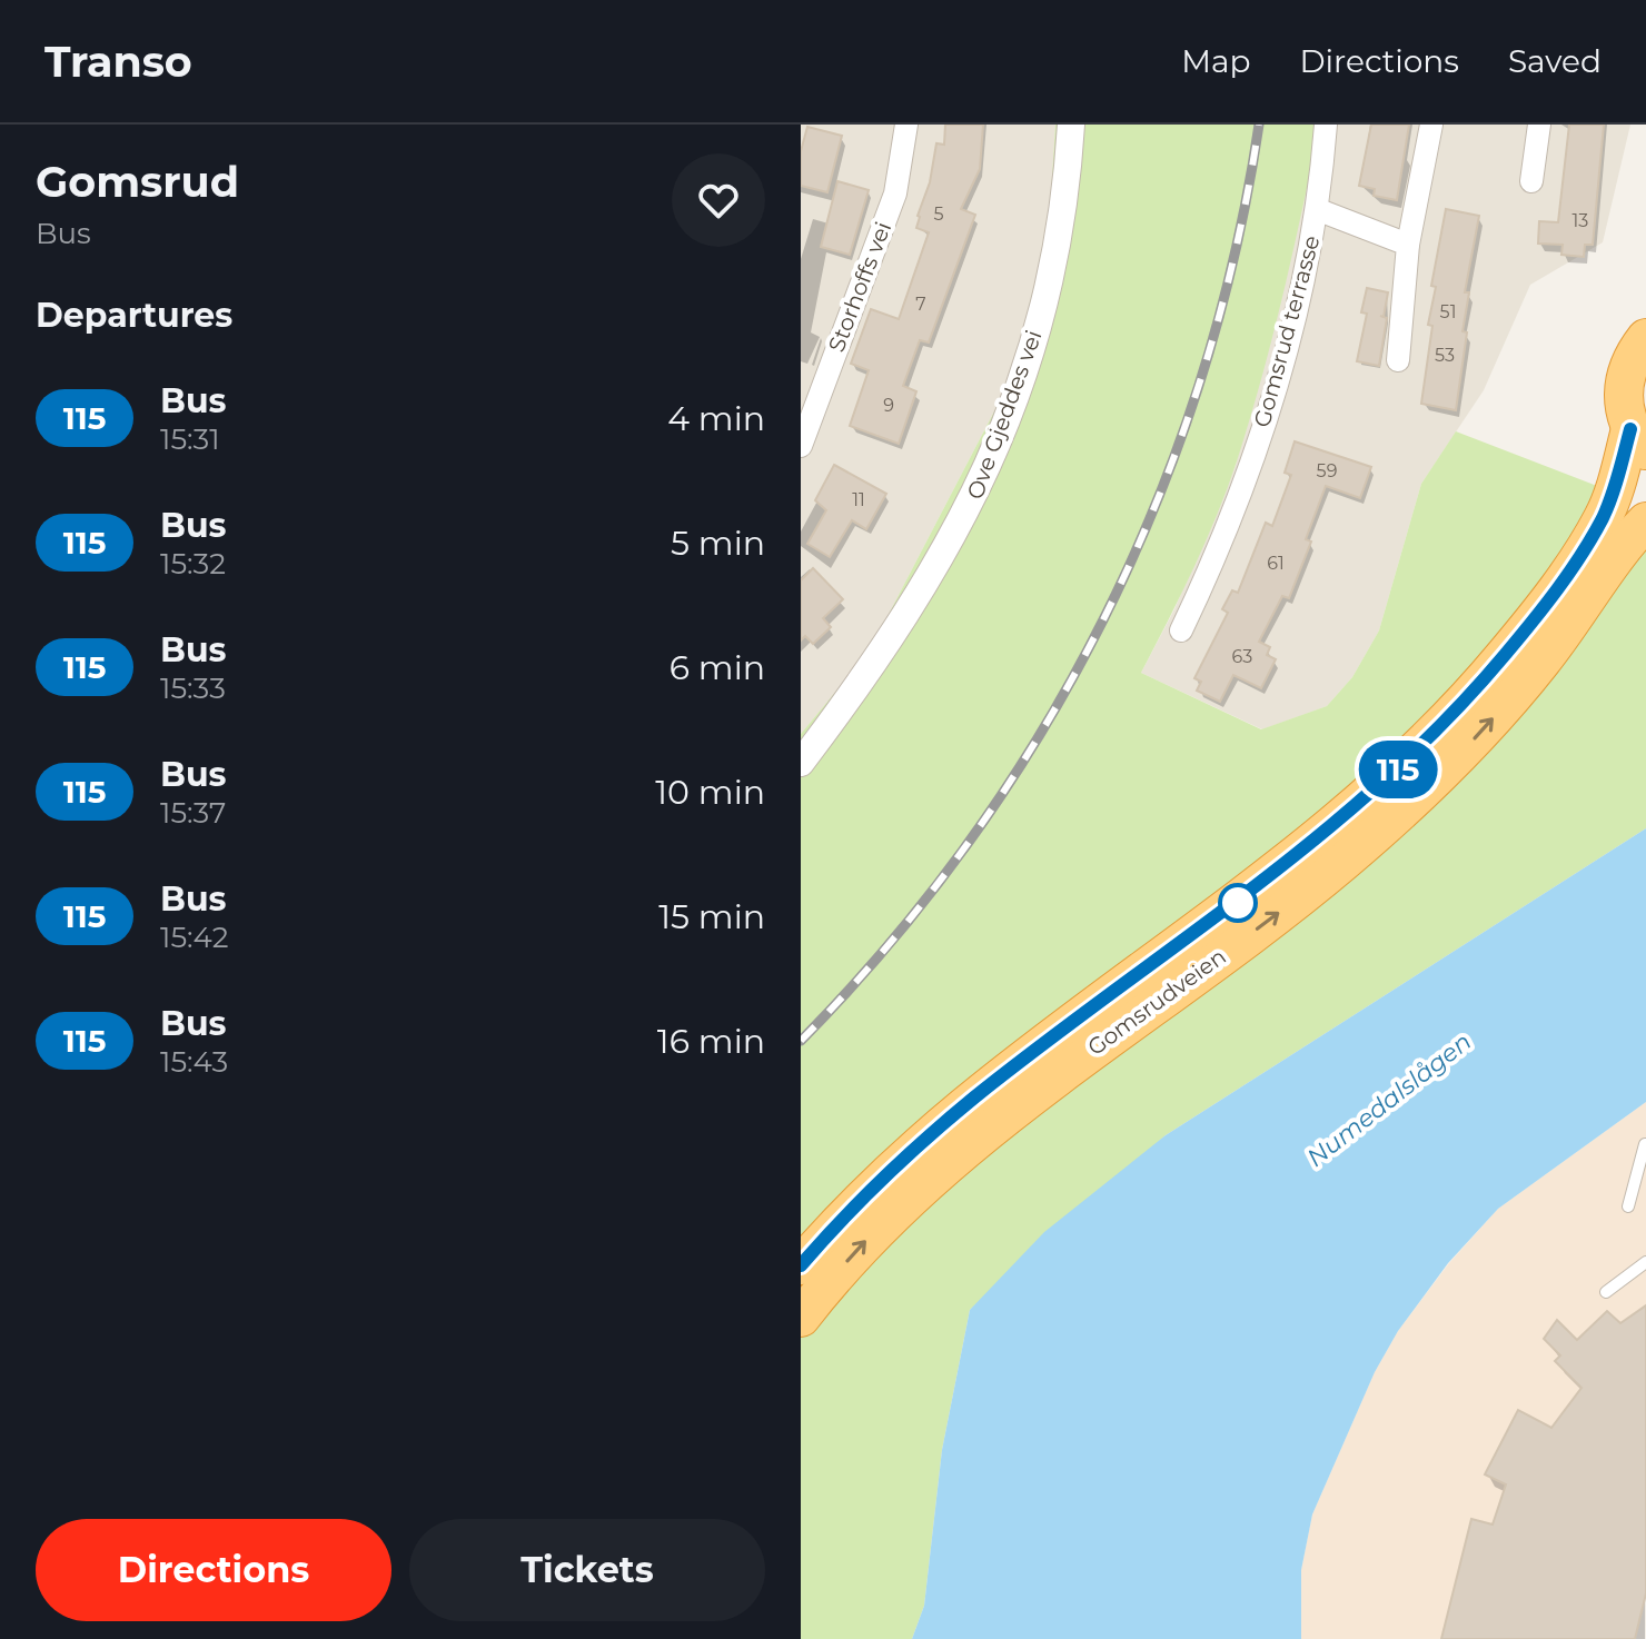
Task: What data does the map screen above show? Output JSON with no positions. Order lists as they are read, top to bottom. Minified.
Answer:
{"streets":{"highway":["Gomsrudveien"],"street":["Storhoffs vei","Gomsrud terrasse","Ove Gjeddes vei"]},"water":["Numedalslågen"],"lines":["bus line 115"],"house_numbers":["5","13","7","51","53","9","59","11","61","63"],"page":{"header":"Transo","nav":["Map","Directions","Saved"],"heading":[["Gomsrud","Bus"],"Departures"],"on_map":"115","list":[{"mark":"115","name":"Bus","note":"15:31","value":"4 min"},{"mark":"115","name":"Bus","note":"15:32","value":"5 min"},{"mark":"115","name":"Bus","note":"15:33","value":"6 min"},{"mark":"115","name":"Bus","note":"15:37","value":"10 min"},{"mark":"115","name":"Bus","note":"15:42","value":"15 min"},{"mark":"115","name":"Bus","note":"15:43","value":"16 min"}],"buttons":["Directions","Tickets"]}}
